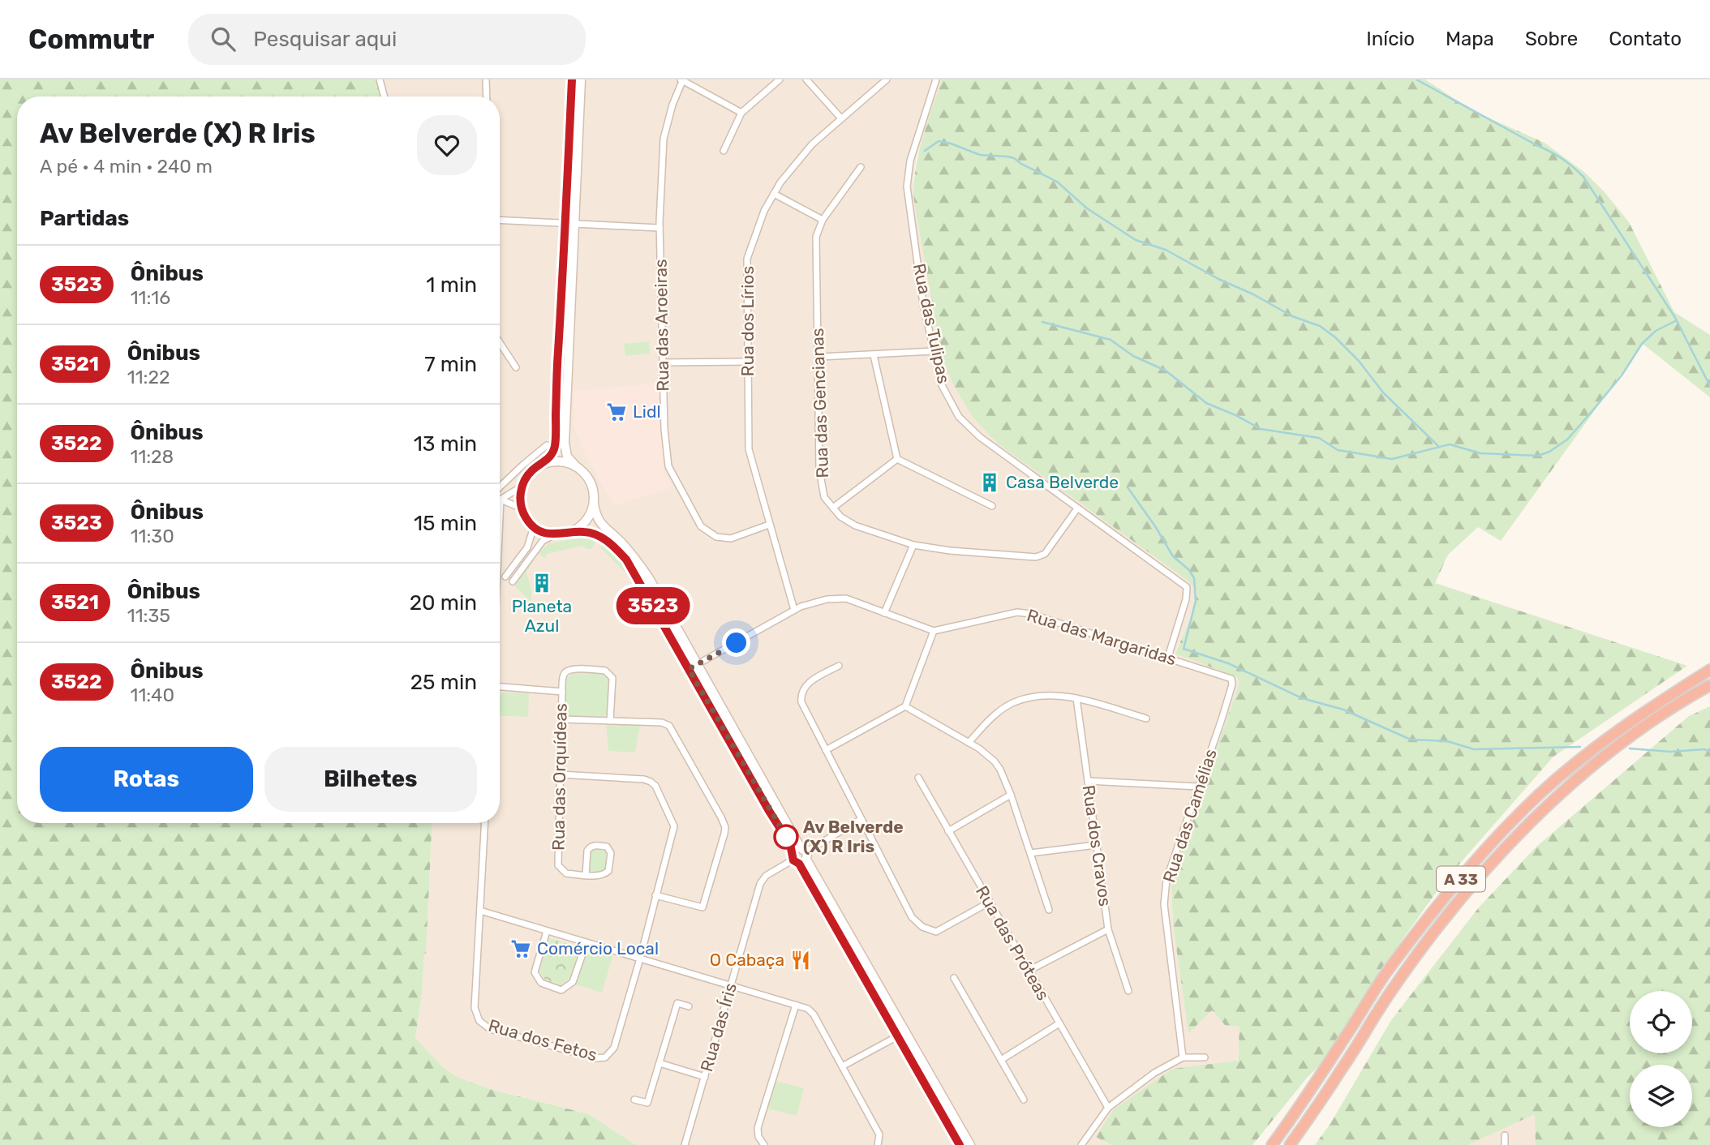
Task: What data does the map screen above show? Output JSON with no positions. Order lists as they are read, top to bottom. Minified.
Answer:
{"streets":{"highway":["A 33"],"street":["Rua dos Lírios","Rua das Tulipas","Rua das Aroeiras","Rua das Gencianas","Rua das Margaridas","Rua das Orquídeas","Rua das Camélias","Rua dos Cravos","Rua das Próteas","Rua das Íris","Rua dos Fetos"]},"crossings":[["Rua dos Lírios","Rua das Aroeiras"],["Rua das Tulipas","Rua das Gencianas"],["Rua das Tulipas","Rua das Margaridas"],["Rua das Margaridas","Rua das Camélias"]],"places":{"supermarket":["Lidl","Comércio Local"],"building":["Casa Belverde","Planeta Azul"],"other":["Av Belverde (X) R Iris"],"restaurant":["O Cabaça"]},"lines":["bus line 3523"],"page":{"header":"Commutr","search":"Pesquisar aqui","nav":["Início","Mapa","Sobre","Contato"],"on_map":"3523","heading":[["Av Belverde (X) R Iris","A pé · 4 min · 240 m"],"Partidas"],"list":[{"mark":"3523","name":"Ônibus","note":"11:16","value":"1 min"},{"mark":"3521","name":"Ônibus","note":"11:22","value":"7 min"},{"mark":"3522","name":"Ônibus","note":"11:28","value":"13 min"},{"mark":"3523","name":"Ônibus","note":"11:30","value":"15 min"},{"mark":"3521","name":"Ônibus","note":"11:35","value":"20 min"},{"mark":"3522","name":"Ônibus","note":"11:40","value":"25 min"}],"buttons":["Rotas","Bilhetes"]}}
